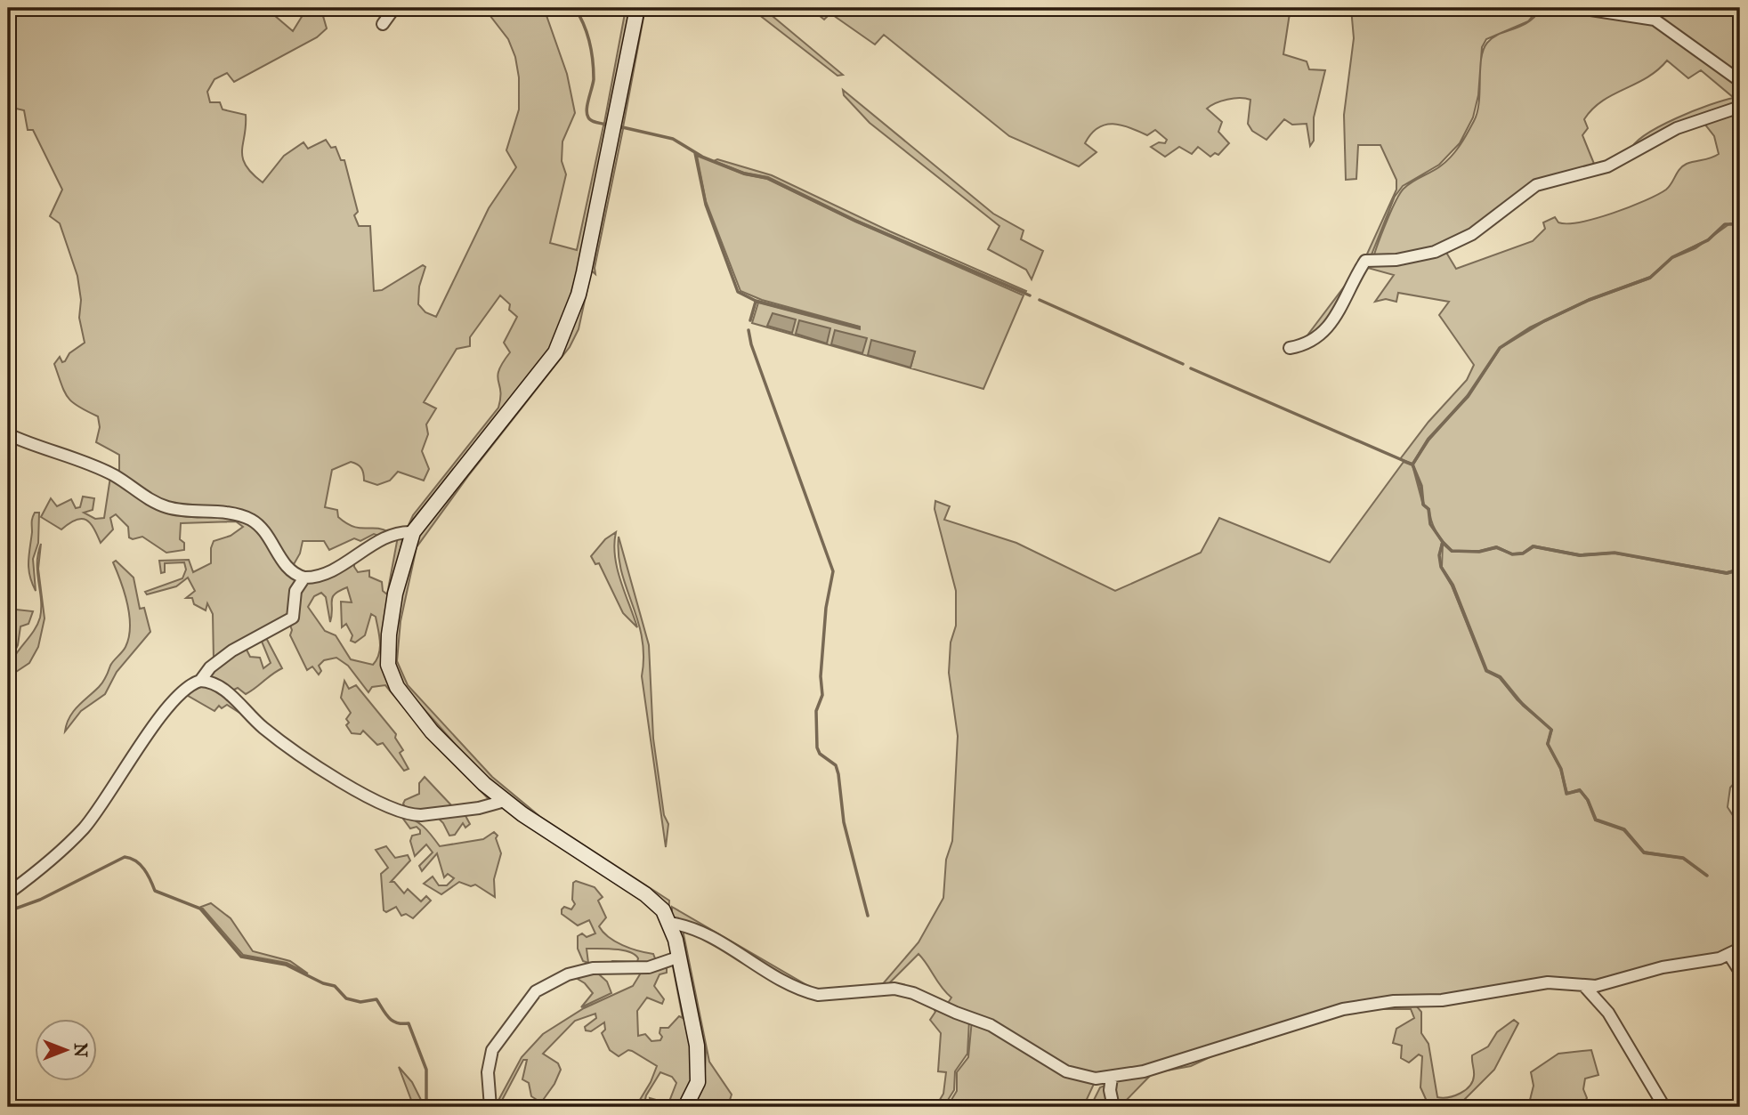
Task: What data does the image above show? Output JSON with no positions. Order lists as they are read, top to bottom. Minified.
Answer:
{"north":"right"}
